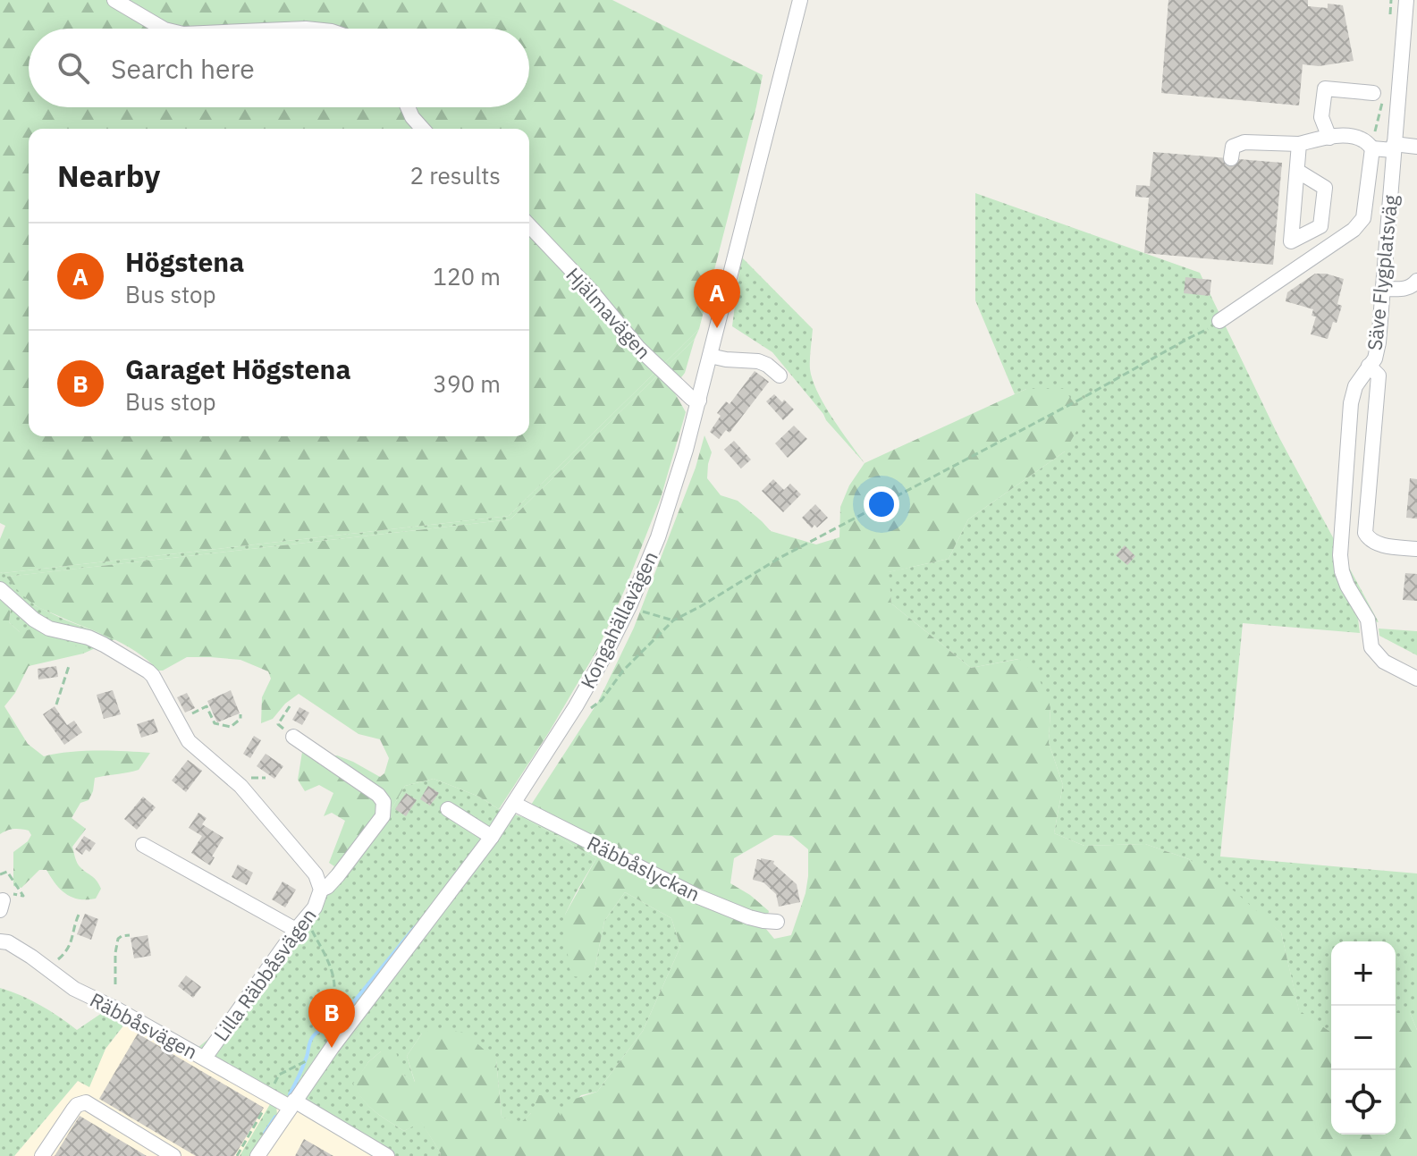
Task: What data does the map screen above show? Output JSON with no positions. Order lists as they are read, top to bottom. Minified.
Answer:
{"streets":{"street":["Säve Flygplatsväg","Hjälmavägen","Kongahällavägen","Räbbåslyckan","Lilla Räbbåsvägen","Räbbåsvägen"]},"crossings":[["Hjälmavägen","Kongahällavägen"],["Kongahällavägen","Räbbåslyckan"],["Kongahällavägen","Räbbåsvägen"],["Lilla Räbbåsvägen","Räbbåsvägen"]],"page":{"search":"Search here","heading":["Nearby","2 results"],"list":[{"mark":"A","name":"Högstena","note":"Bus stop","value":"120 m"},{"mark":"B","name":"Garaget Högstena","note":"Bus stop","value":"390 m"}],"pins":["A","B"],"map_buttons":["+","−"]}}
